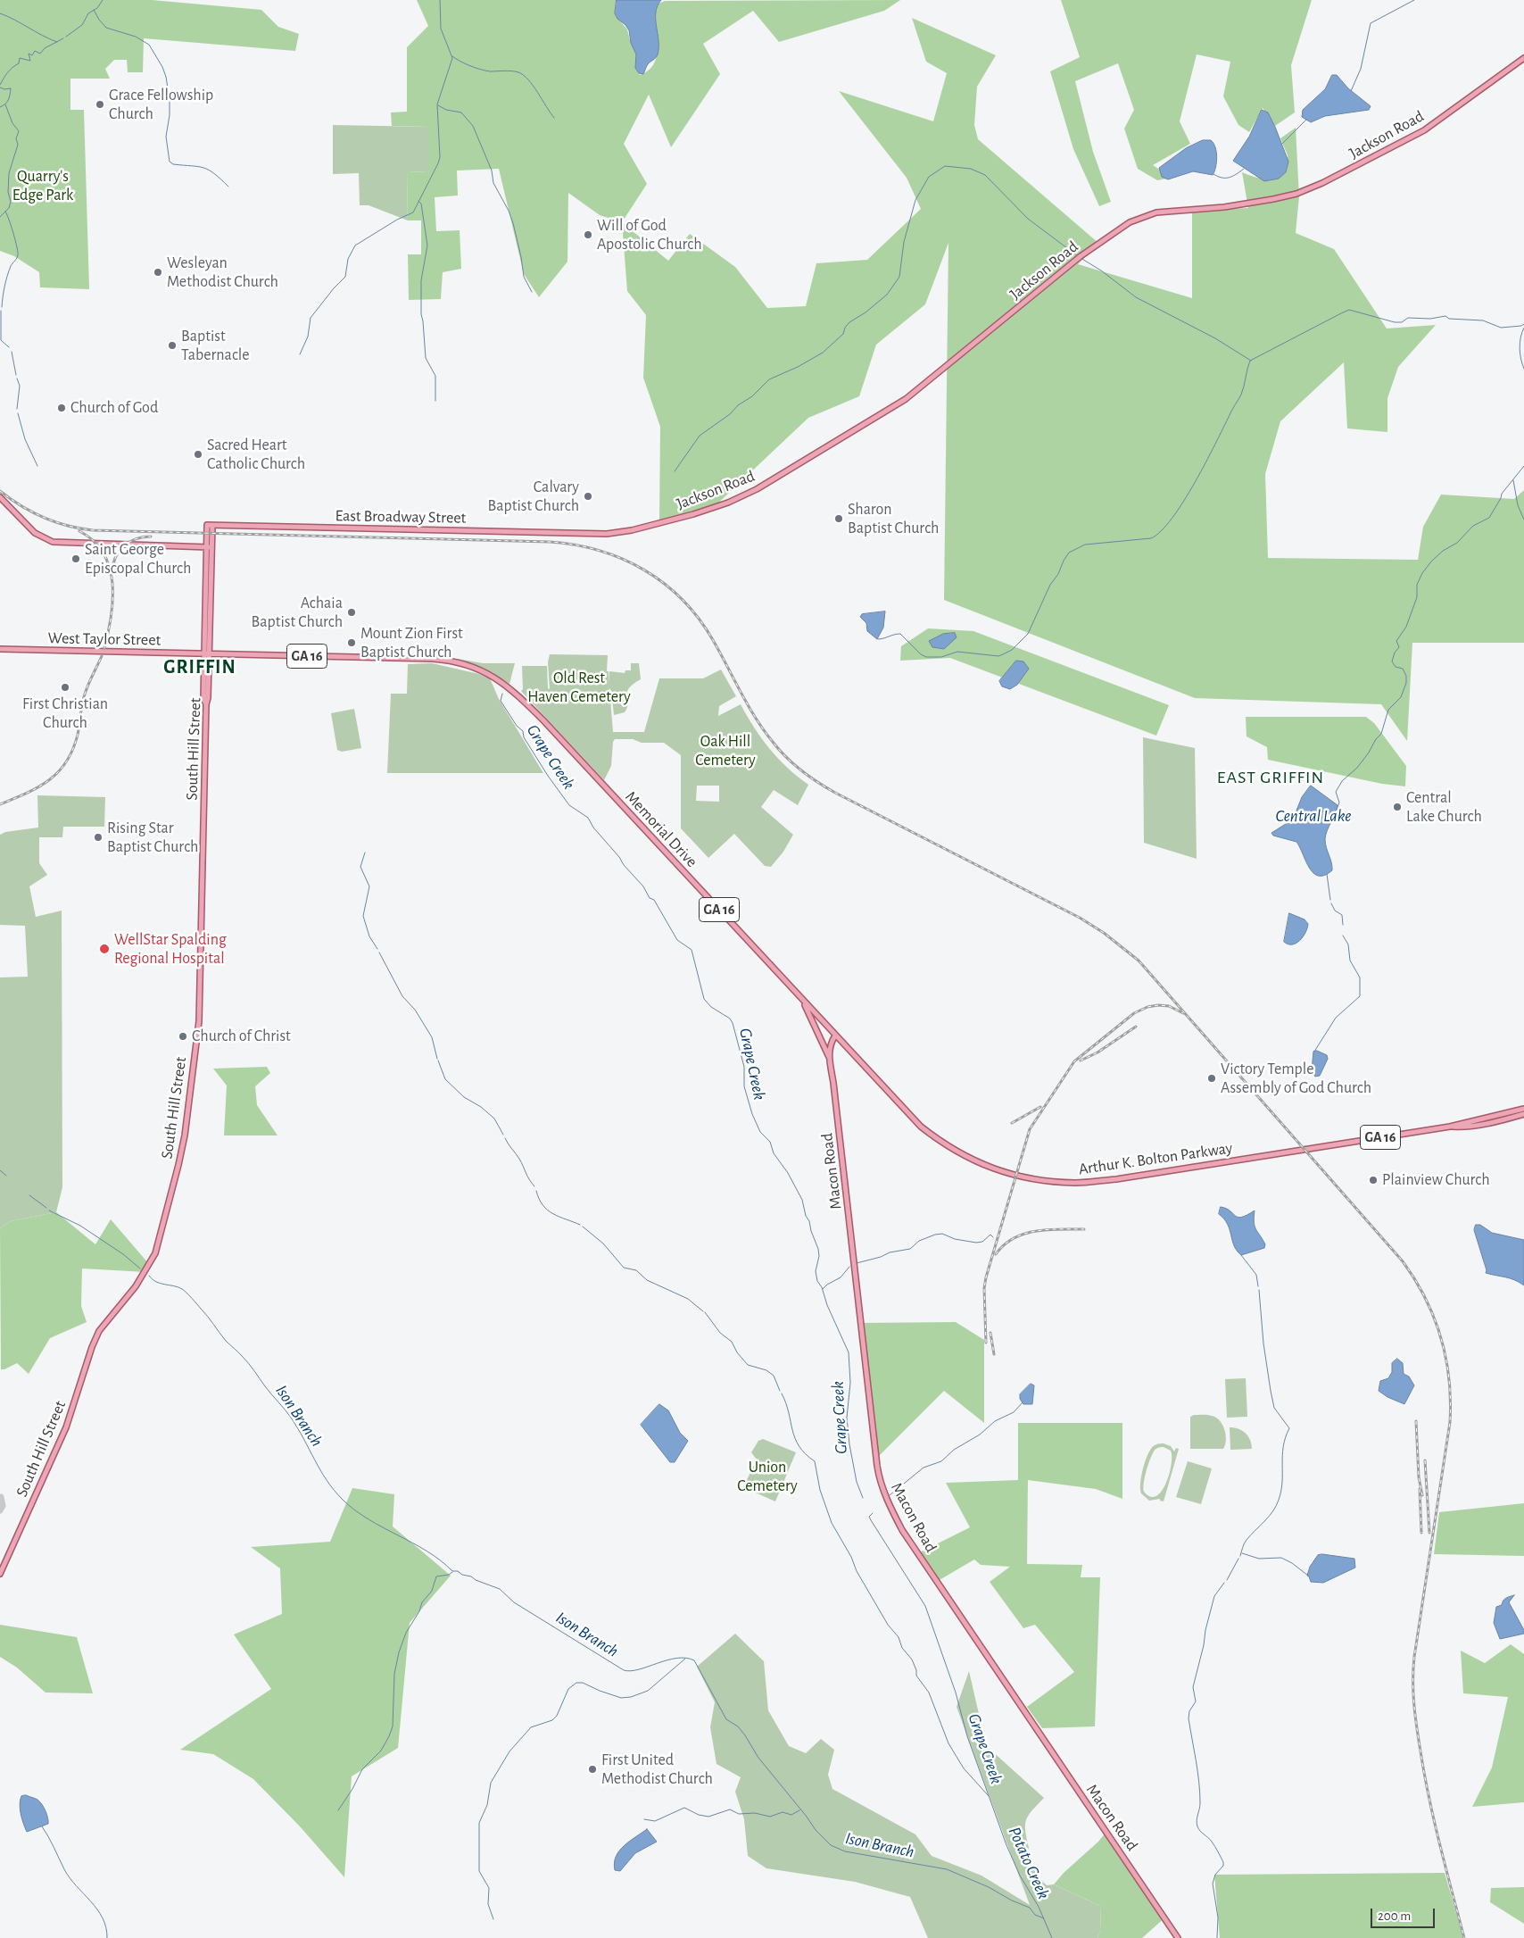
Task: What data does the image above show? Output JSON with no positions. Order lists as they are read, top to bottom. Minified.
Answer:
{"streets":{"main road":["Jackson Road","East Broadway Street","West Taylor Street","GA 16","South Hill Street","Memorial Drive","Arthur K. Bolton Parkway","Macon Road"]},"crossings":[["Jackson Road","East Broadway Street"],["East Broadway Street","South Hill Street"],["West Taylor Street","South Hill Street"],["West Taylor Street","Memorial Drive"],["South Hill Street","Memorial Drive"],["Memorial Drive","Arthur K. Bolton Parkway"],["Memorial Drive","Macon Road"]],"districts":["GRIFFIN","EAST GRIFFIN"],"water":["Grape Creek","Central Lake","Ison Branch","Potato Creek"],"parks":["Quarry's Edge Park","Old Rest Haven Cemetery","Oak Hill Cemetery","Union Cemetery"],"places":["Grace Fellowship Church","Will of God Apostolic Church","Wesleyan Methodist Church","Baptist Tabernacle","Church of God","Sacred Heart Catholic Church","Calvary Baptist Church","Sharon Baptist Church","Saint George Episcopal Church","Achaia Baptist Church","Mount Zion First Baptist Church","First Christian Church","Central Lake Church","Rising Star Baptist Church","WellStar Spalding Regional Hospital","Church of Christ","Victory Temple Assembly of God Church","Plainview Church","First United Methodist Church"],"scale_bar":"200 m"}
